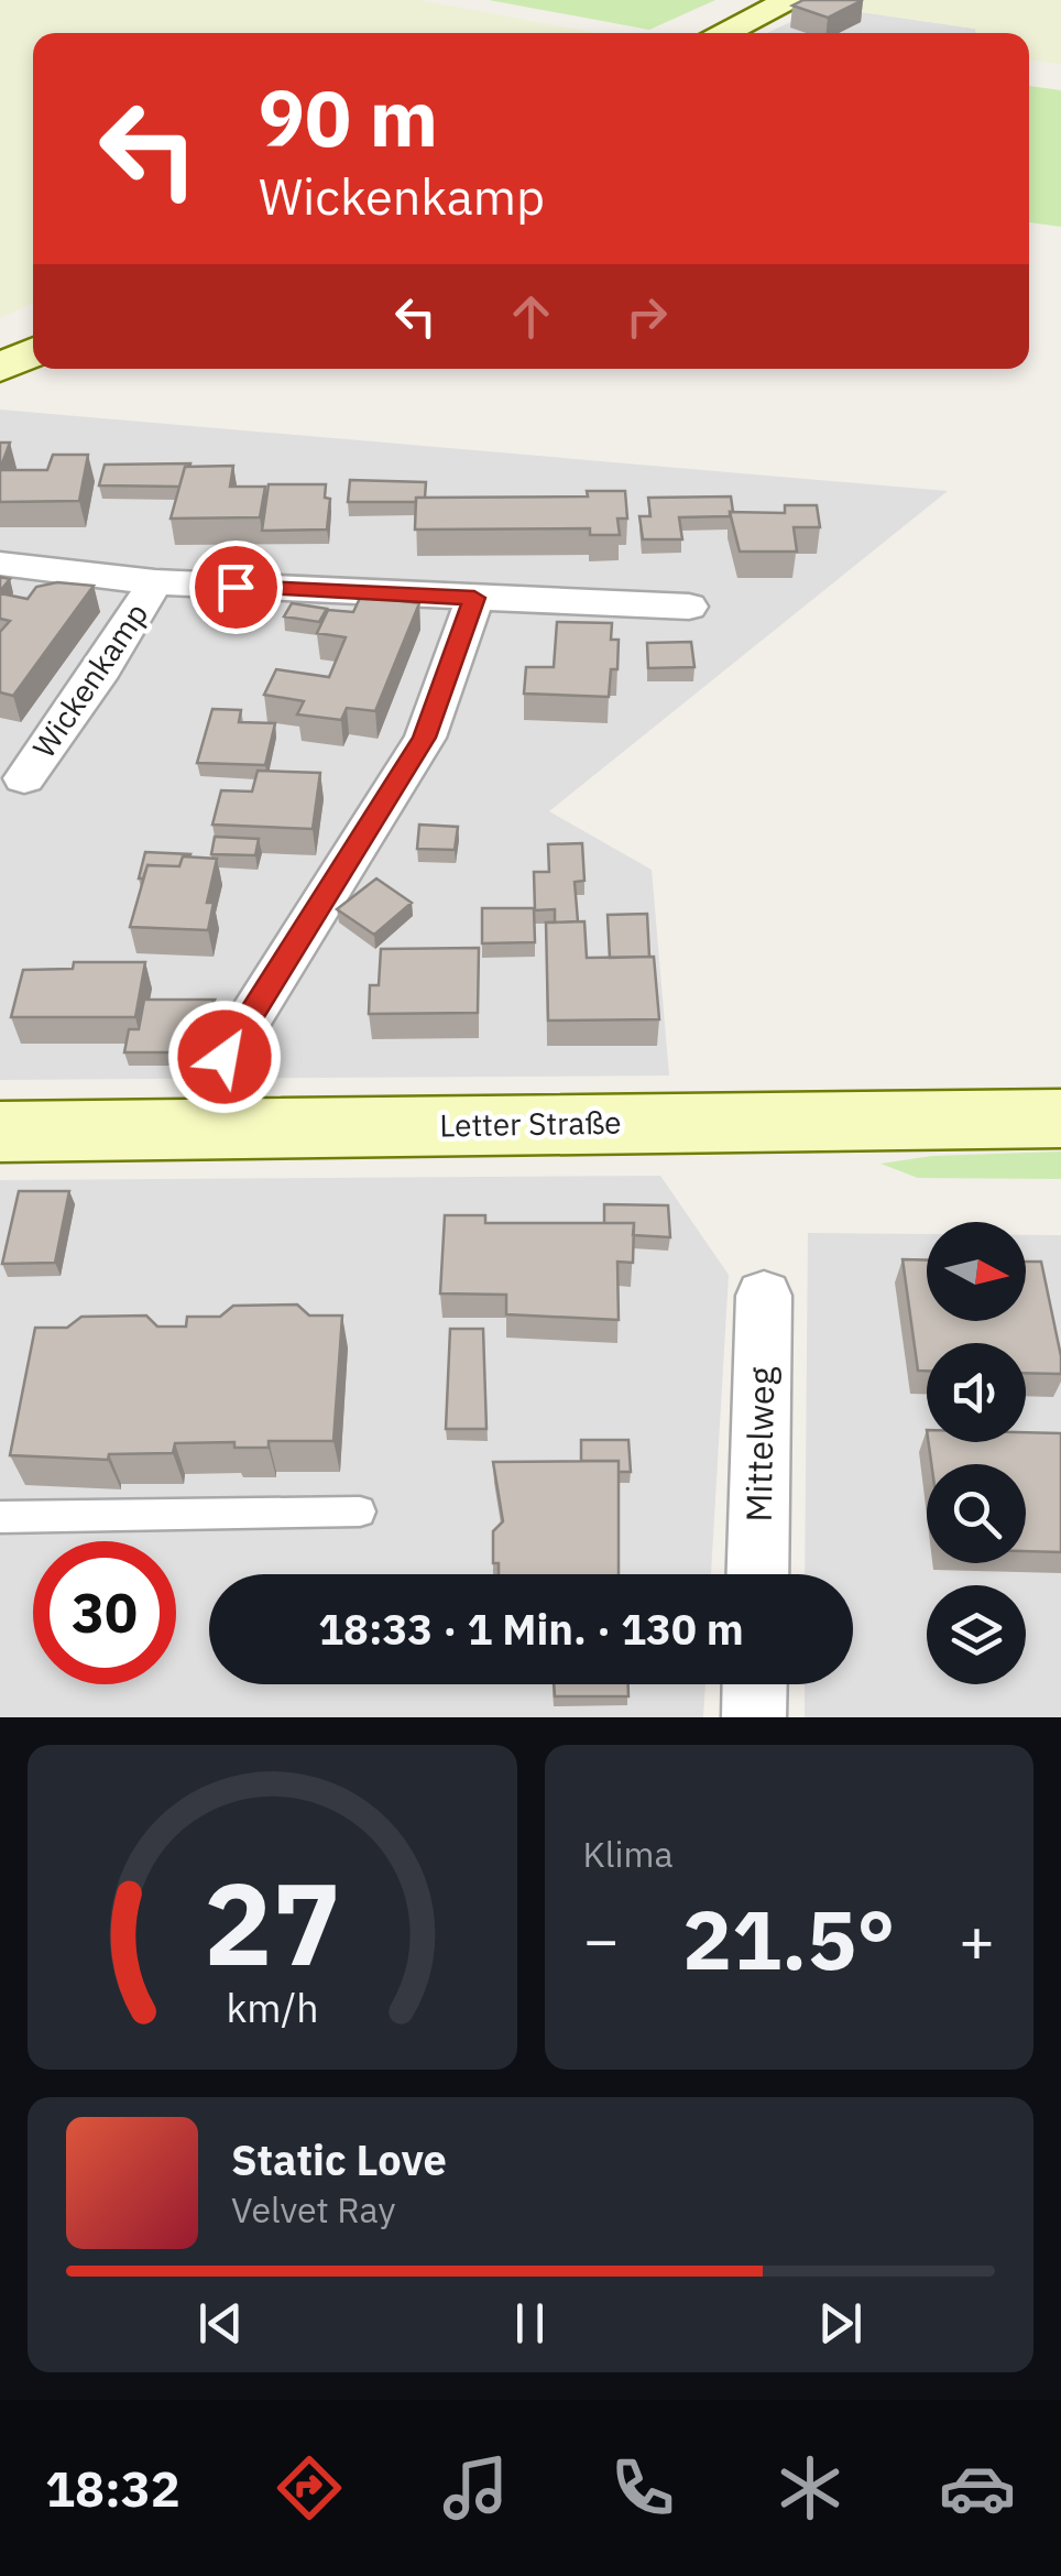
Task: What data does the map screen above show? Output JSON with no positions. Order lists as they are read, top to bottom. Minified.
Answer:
{"streets":{"main road":["Letter Straße"],"street":["Wickenkamp","Mittelweg"]},"north":"right","page":{"turn":["90 m","Wickenkamp"],"limit":"30","trip":"18:33 · 1 Min. · 130 m","tile":"Klima","heat":["−","21.5°","+"],"song":["Static Love","Velvet Ray"],"tabs":"18:32","gauge":["27","km/h"]}}
